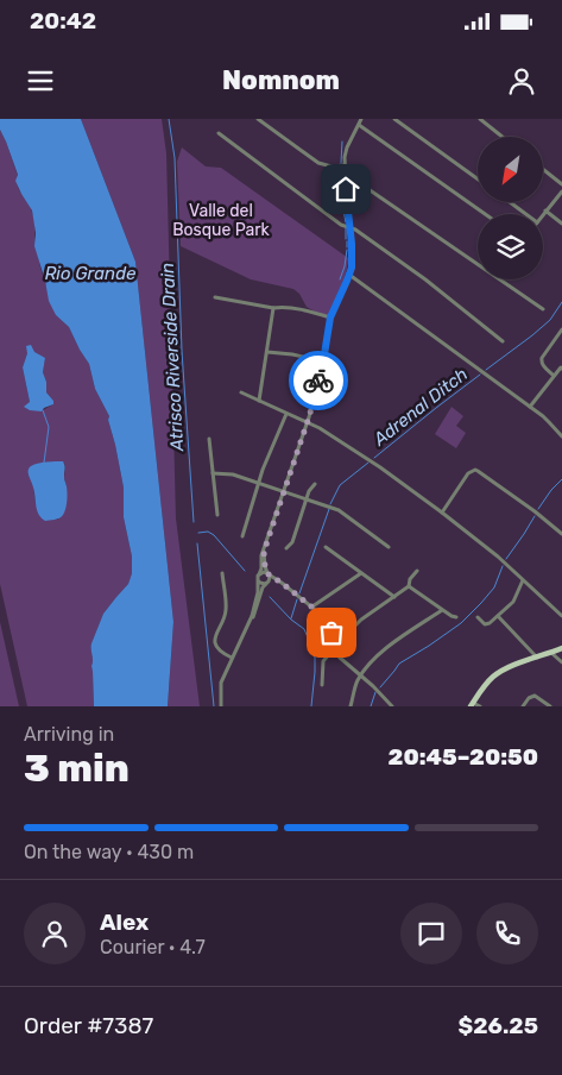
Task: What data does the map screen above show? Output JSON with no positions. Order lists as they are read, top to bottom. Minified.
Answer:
{"water":["Rio Grande","Atrisco Riverside Drain","Adrenal Ditch"],"parks":["Valle del Bosque Park"],"north":"bottom left","page":{"status":"20:42","header":"Nomnom","heading":["3 min","Arriving in","20:45–20:50"],"panel":["Alex","Courier · 4.7","Order #7387","$26.25"],"bar":"On the way · 430 m"}}
